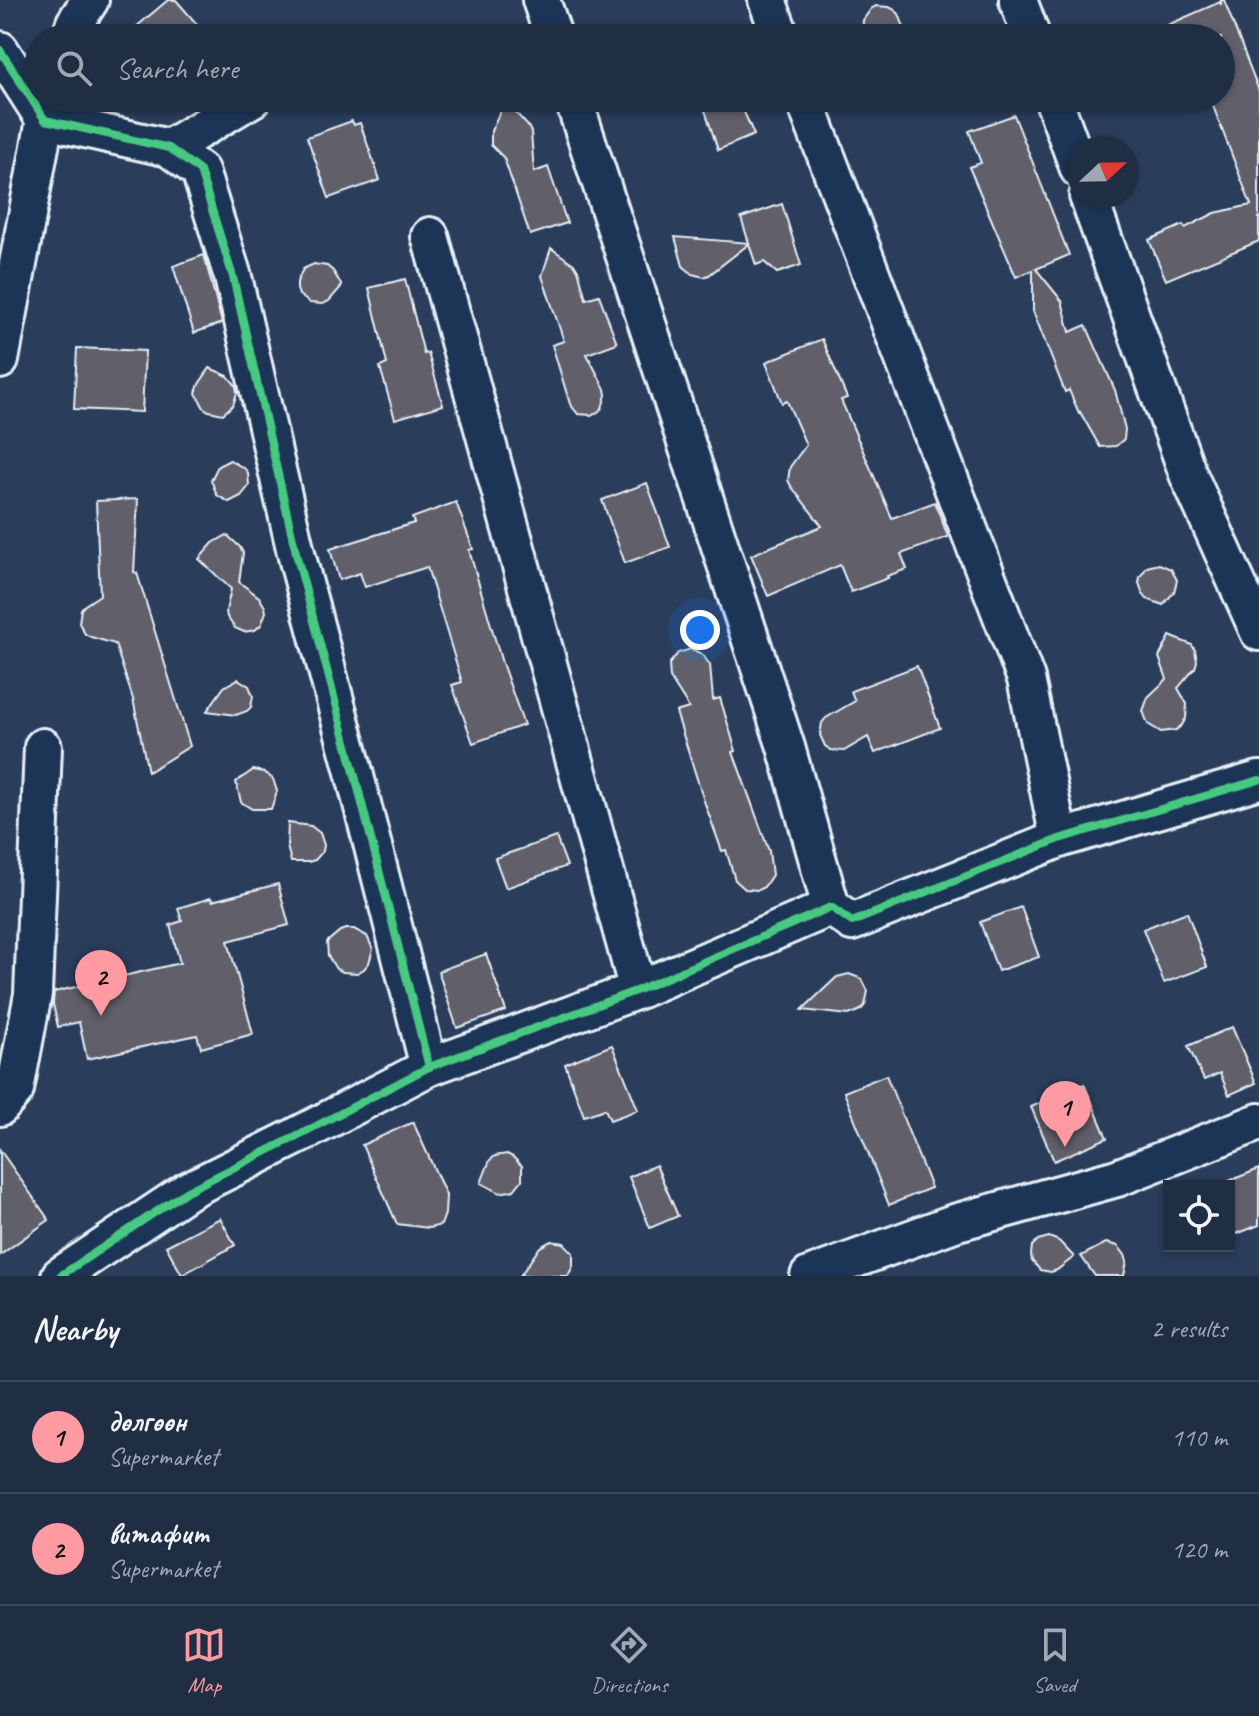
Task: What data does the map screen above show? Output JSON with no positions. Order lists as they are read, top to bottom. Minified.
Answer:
{"north":"right","page":{"search":"Search here","pins":["2","1"],"heading":["Nearby","2 results"],"list":[{"mark":"1","name":"дөлгөөн","note":"Supermarket","value":"110 m"},{"mark":"2","name":"витафит","note":"Supermarket","value":"120 m"}],"nav":["Map","Directions","Saved"]}}
